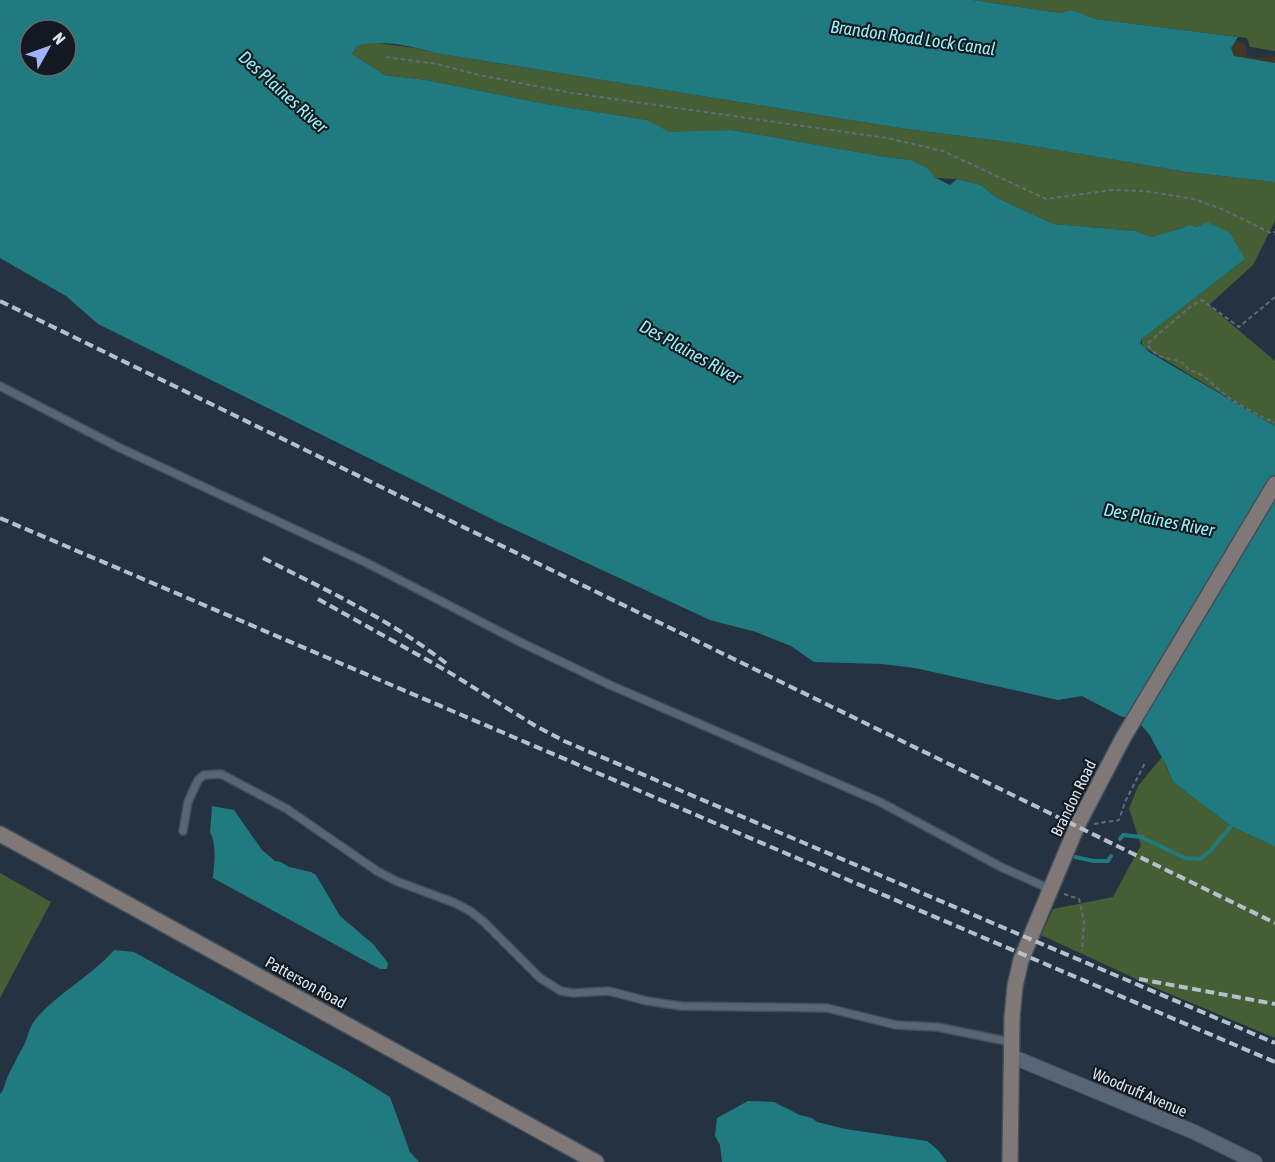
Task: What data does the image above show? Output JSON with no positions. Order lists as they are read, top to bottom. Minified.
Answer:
{"streets":{"street":["Brandon Road","Patterson Road","Woodruff Avenue"]},"crossings":[["Brandon Road","Woodruff Avenue"]],"water":["Brandon Road Lock Canal","Des Plaines River"],"north":"top right"}
